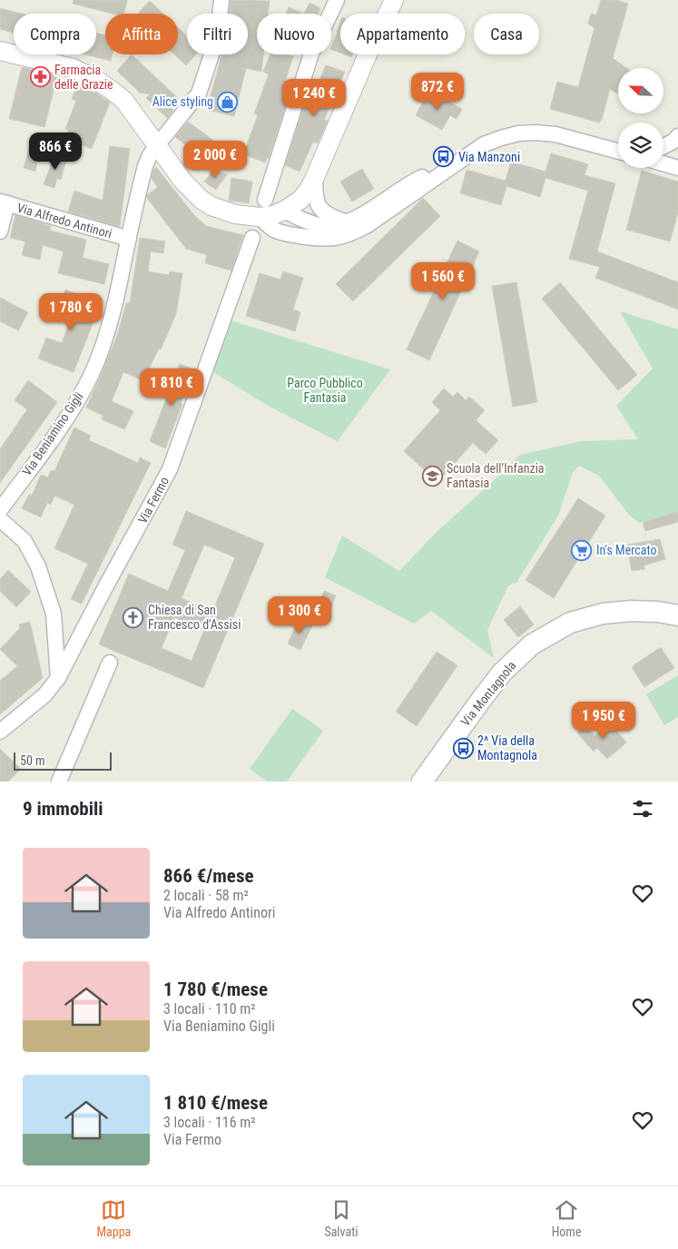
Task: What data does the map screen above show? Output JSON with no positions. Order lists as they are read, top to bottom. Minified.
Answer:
{"streets":{"main road":["Via Montagnola"],"street":["Via Alfredo Antinori","Via Beniamino Gigli","Via Fermo"]},"crossings":[["Via Alfredo Antinori","Via Beniamino Gigli"]],"parks":["Parco Pubblico Fantasia"],"places":{"pharmacy":["Farmacia delle Grazie"],"shop":["Alice styling"],"bus stop":["Via Manzoni","2^ Via della Montagnola"],"school or university":["Scuola dell’Infanzia Fantasia"],"supermarket":["In's Mercato"],"church":["Chiesa di San Francesco d'Assisi"]},"scale_bar":"50 m","north":"top left","page":{"chip":["Compra","Affitta","Filtri","Nuovo","Appartamento","Casa"],"price":["872 €","1 240 €","866 €","2 000 €","1 560 €","1 780 €","1 810 €","1 300 €","1 950 €"],"scale":"50 m","heading":"9 immobili","list":[{"name":"866 €/mese","note":"2 locali · 58 m² · Via Alfredo Antinori"},{"name":"1 780 €/mese","note":"3 locali · 110 m² · Via Beniamino Gigli"},{"name":"1 810 €/mese","note":"3 locali · 116 m² · Via Fermo"}],"tabs":["Mappa","Salvati","Home"]}}
